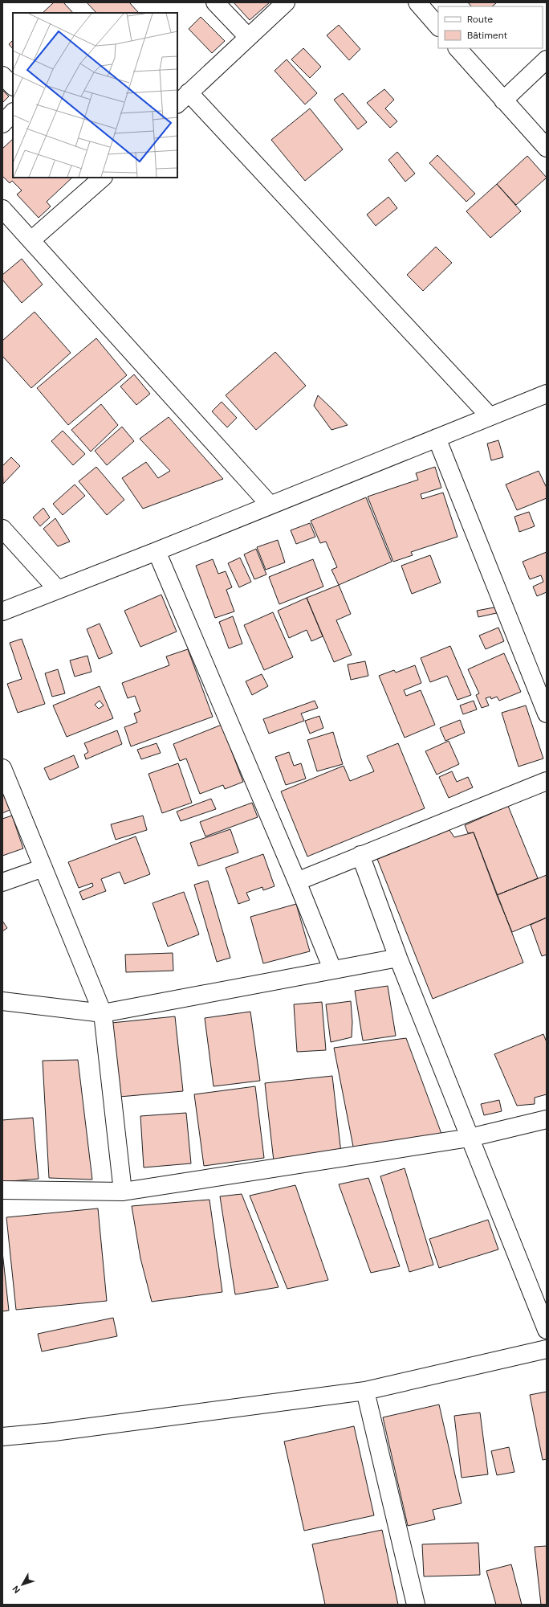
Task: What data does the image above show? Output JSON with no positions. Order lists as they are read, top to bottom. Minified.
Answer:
{"legend":["Route","Bâtiment"],"north":"bottom left"}
